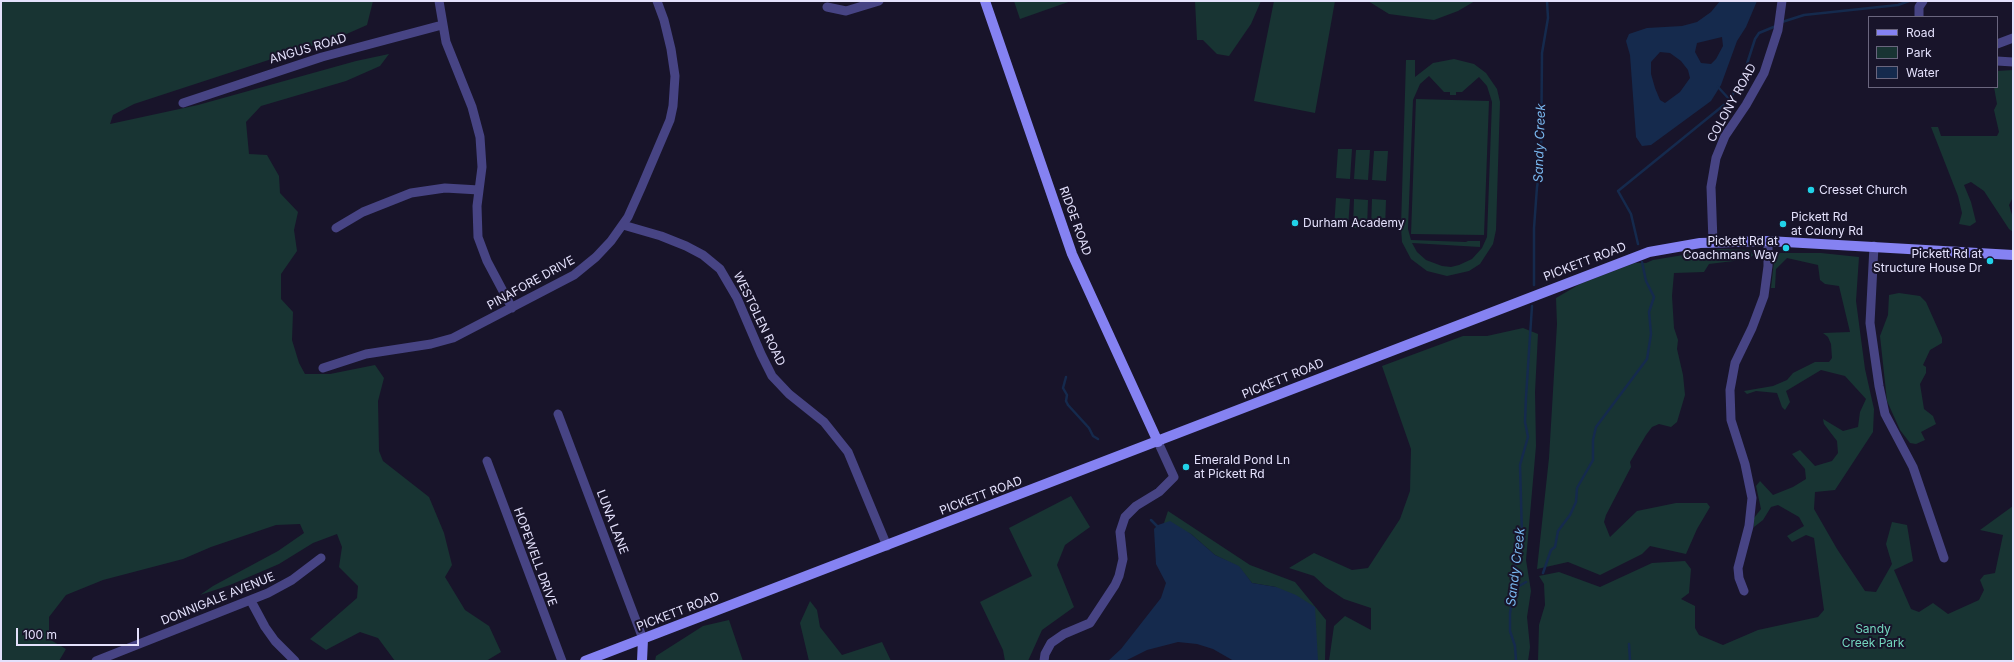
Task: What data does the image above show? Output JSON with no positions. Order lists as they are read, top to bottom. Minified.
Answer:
{"streets":{"street":["ANGUS ROAD","COLONY ROAD","RIDGE ROAD","PICKETT ROAD","PINAFORE DRIVE","WESTGLEN ROAD","LUNA LANE","HOPEWELL DRIVE","DONNIGALE AVENUE"]},"crossings":[["COLONY ROAD","PICKETT ROAD"],["RIDGE ROAD","PICKETT ROAD"],["PICKETT ROAD","WESTGLEN ROAD"],["PICKETT ROAD","LUNA LANE"],["PINAFORE DRIVE","WESTGLEN ROAD"]],"water":["Sandy Creek"],"parks":["Sandy Creek Park"],"places":["Cresset Church","Durham Academy","Pickett Rd at Colony Rd","Pickett Rd at Coachmans Way","Pickett Rd at Structure House Dr","Emerald Pond Ln at Pickett Rd"],"legend":["Road","Park","Water"],"scale_bar":"100 m"}
